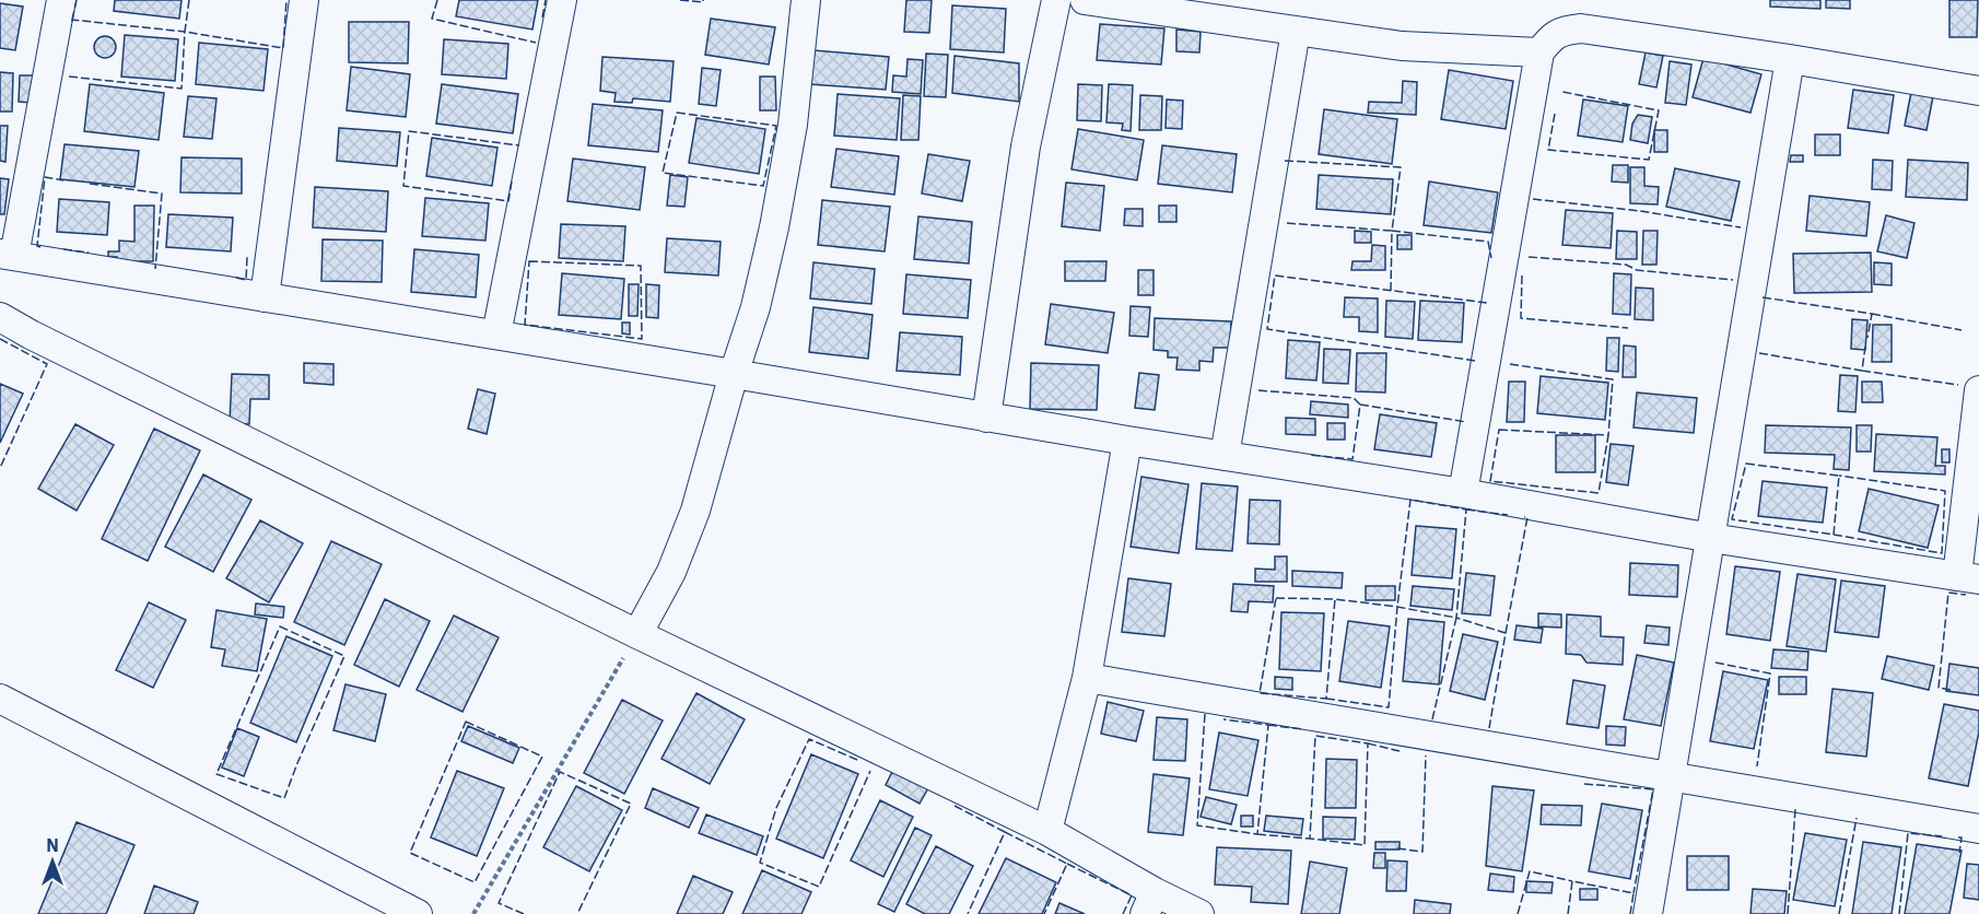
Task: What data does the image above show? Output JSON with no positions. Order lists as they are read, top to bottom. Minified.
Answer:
{"north":"top"}
